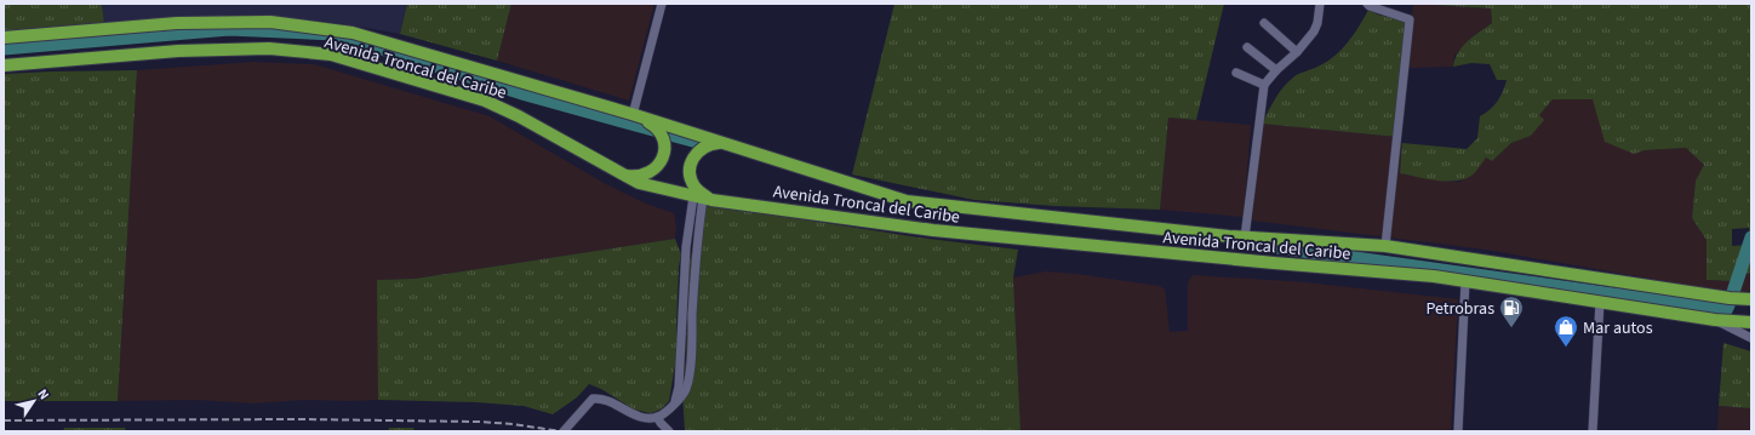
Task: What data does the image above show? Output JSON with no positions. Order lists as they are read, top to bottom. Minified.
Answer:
{"streets":{"highway":["Avenida Troncal del Caribe"]},"places":{"fuel station":["Petrobras"],"shop":["Mar autos"]},"north":"top right"}
